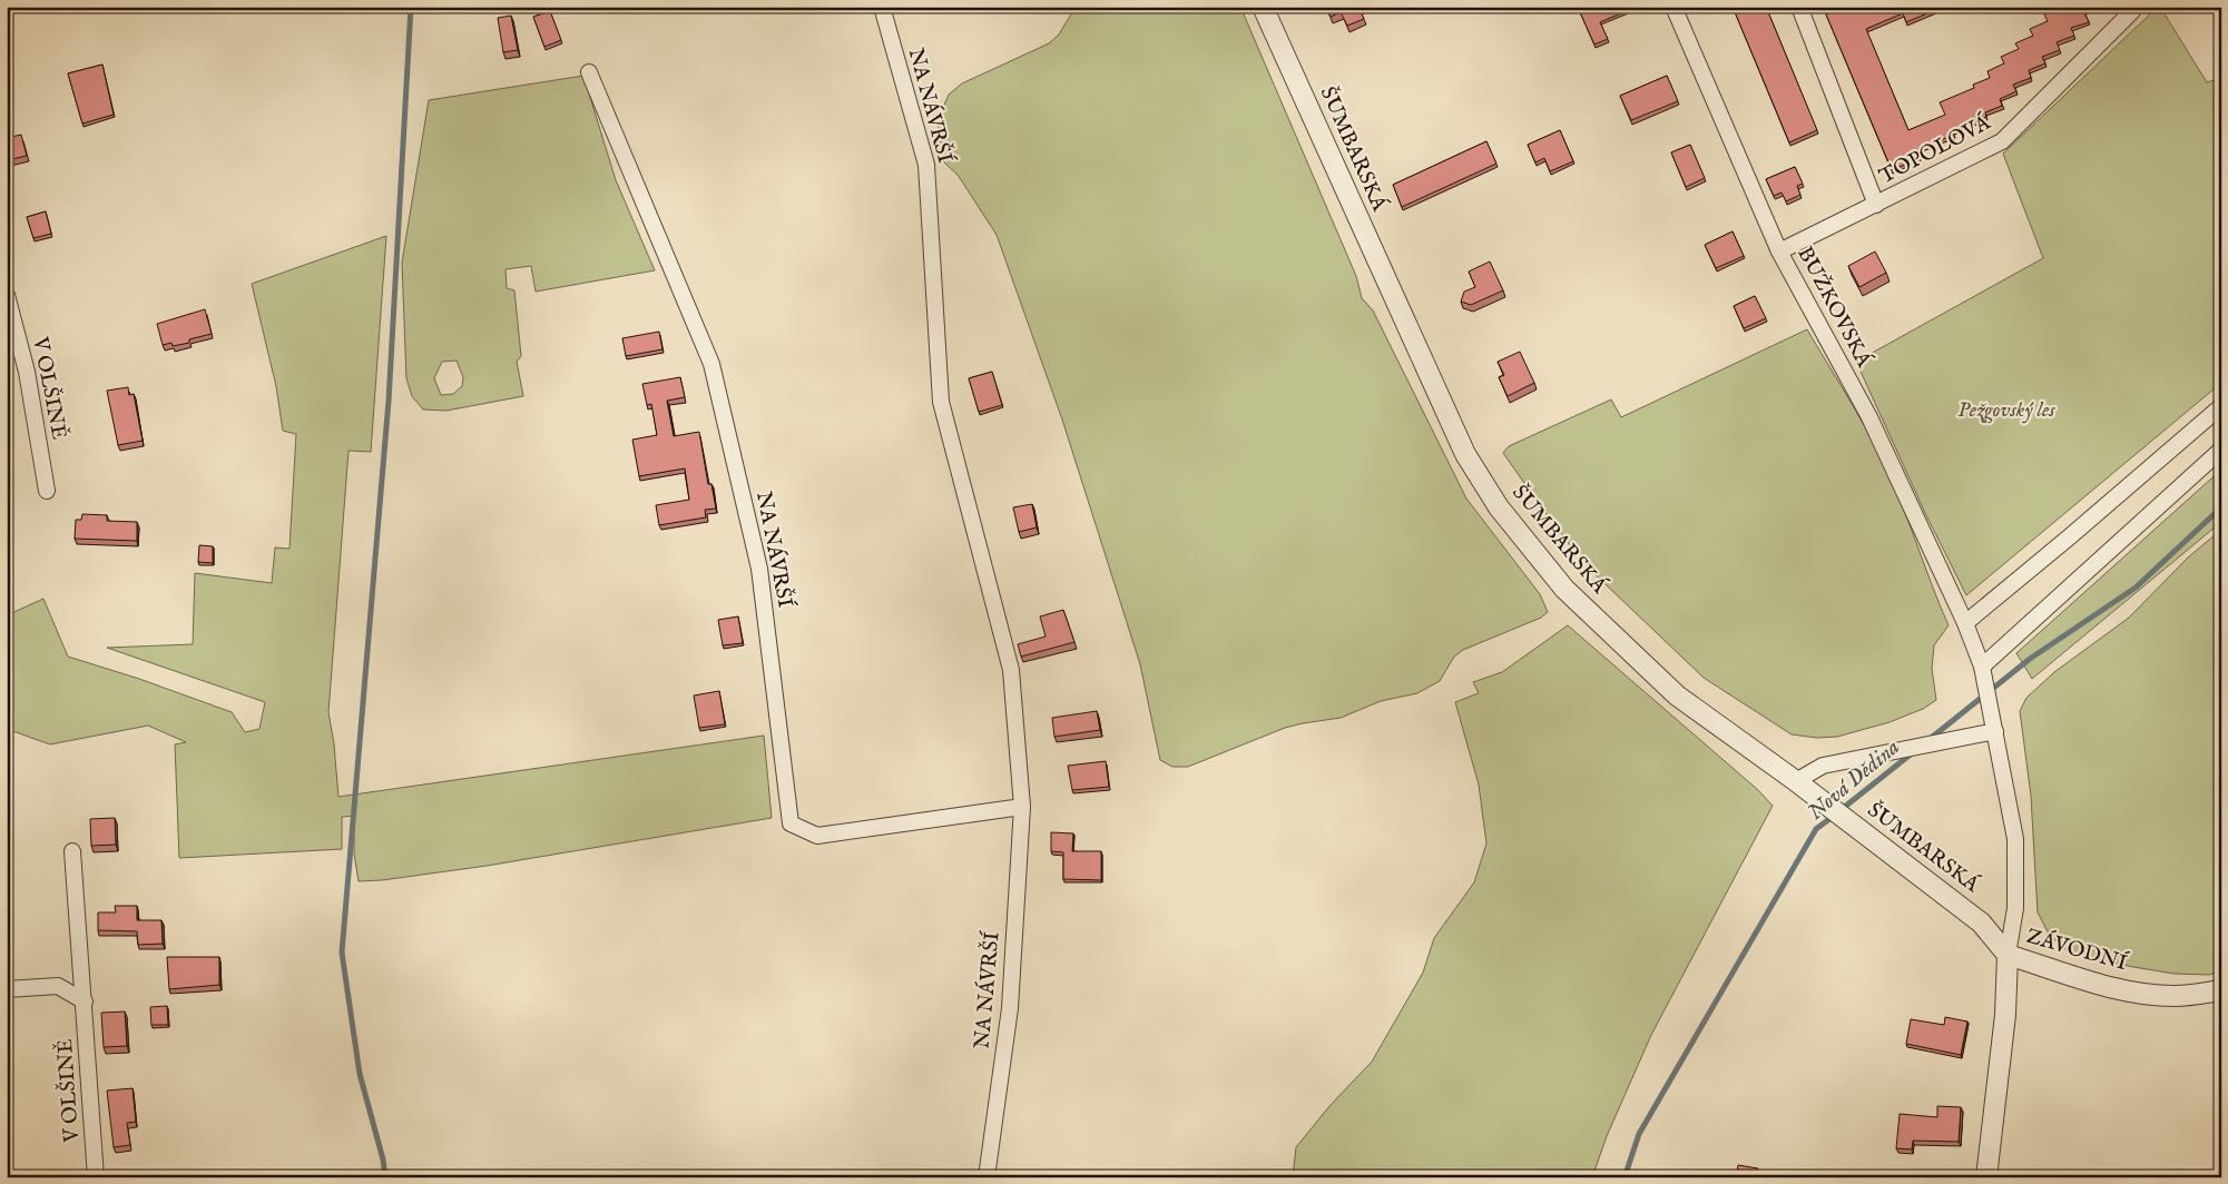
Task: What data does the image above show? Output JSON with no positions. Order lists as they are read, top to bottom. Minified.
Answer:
{"streets":{"street":["NA NÁVRŠÍ","ŠUMBARSKÁ","TOPOLOVÁ","BUŽKOVSKÁ","V OLŠINĚ","ZÁVODNÍ"]},"crossings":[["ŠUMBARSKÁ","BUŽKOVSKÁ"],["ŠUMBARSKÁ","ZÁVODNÍ"],["TOPOLOVÁ","BUŽKOVSKÁ"],["BUŽKOVSKÁ","ZÁVODNÍ"]],"water":["Nová Dědina"],"parks":["Pežgovský les"]}
